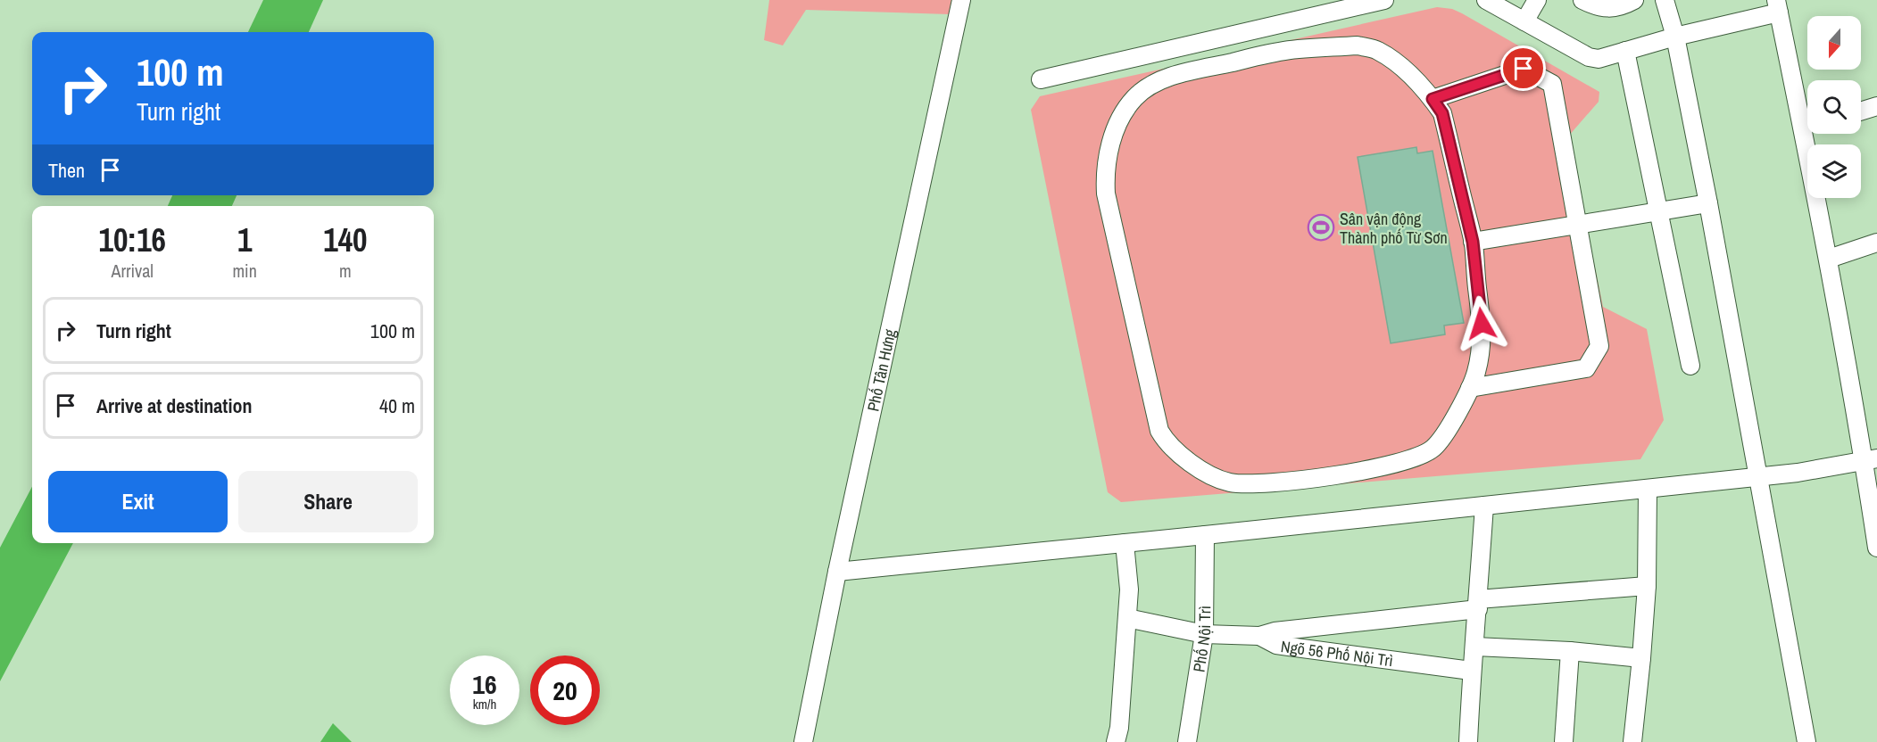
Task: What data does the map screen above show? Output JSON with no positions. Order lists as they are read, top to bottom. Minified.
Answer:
{"streets":{"street":["Phố Tân Hưng","Phố Nội Trì","Ngõ 56 Phố Nội Trì"]},"crossings":[["Phố Nội Trì","Ngõ 56 Phố Nội Trì"]],"places":{"sports":["Sân vận động Thành phố Từ Sơn"]},"north":"bottom","page":{"turn":["100 m","Turn right"],"then":"Then","eta":["10:16","Arrival","1","min","140","m"],"list":[{"name":"Turn right","value":"100 m"},{"name":"Arrive at destination","value":"40 m"}],"buttons":["Exit","Share"],"speed":"16 km/h","limit":"20"}}
